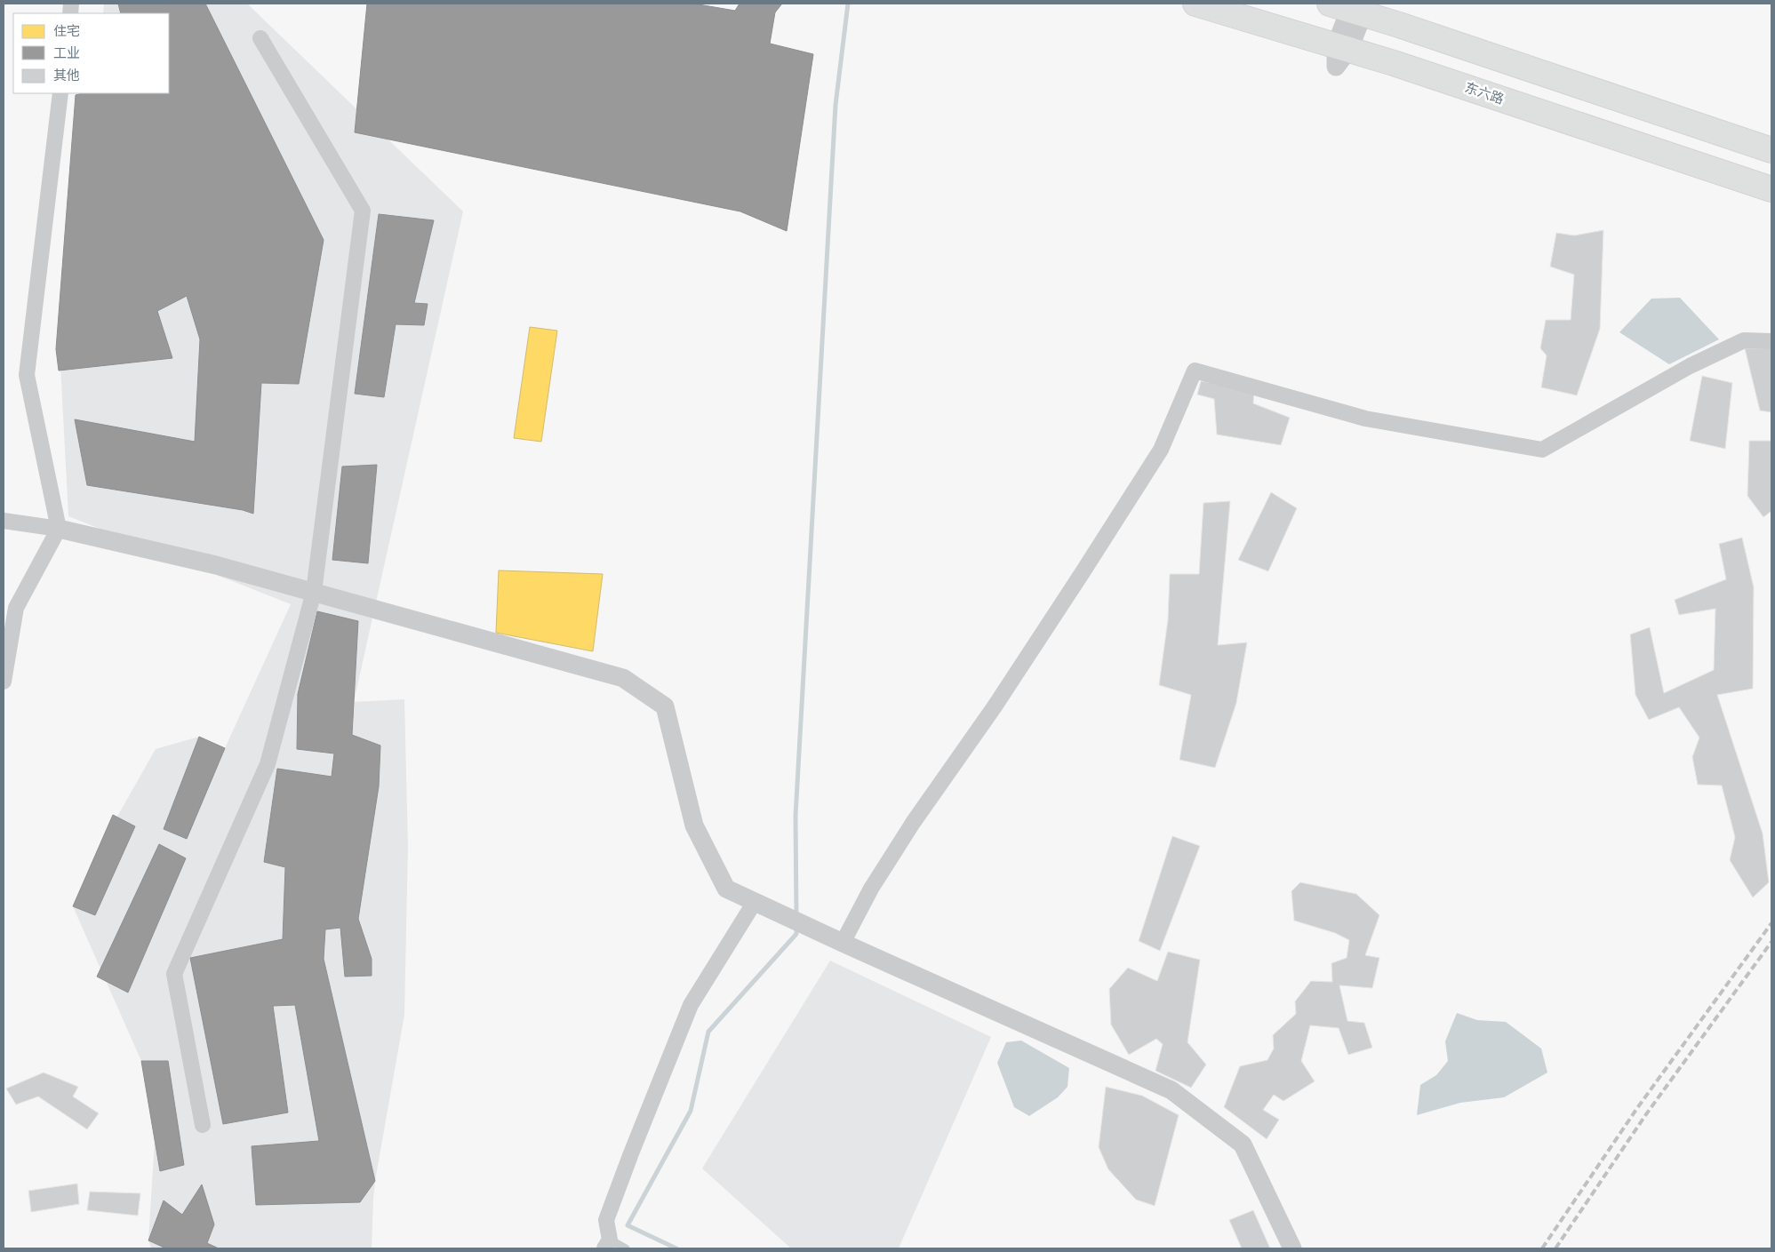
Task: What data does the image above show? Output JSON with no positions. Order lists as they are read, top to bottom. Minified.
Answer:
{"streets":{"main road":["东六路"]},"legend":["住宅","工业","其他"]}
